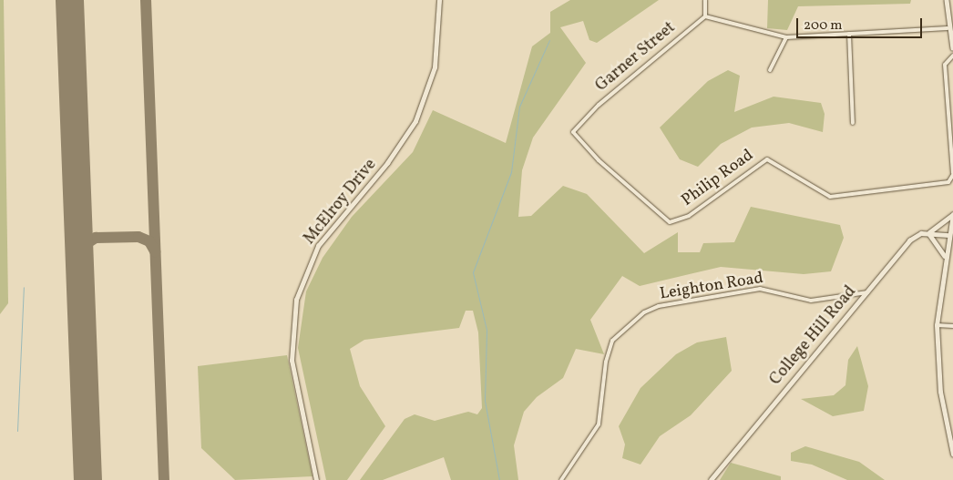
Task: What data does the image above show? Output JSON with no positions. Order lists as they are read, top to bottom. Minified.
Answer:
{"streets":{"street":["Garner Street","Philip Road","McElroy Drive","Leighton Road","College Hill Road"]},"crossings":[["Garner Street","Philip Road"],["Leighton Road","College Hill Road"]],"scale_bar":"200 m"}
